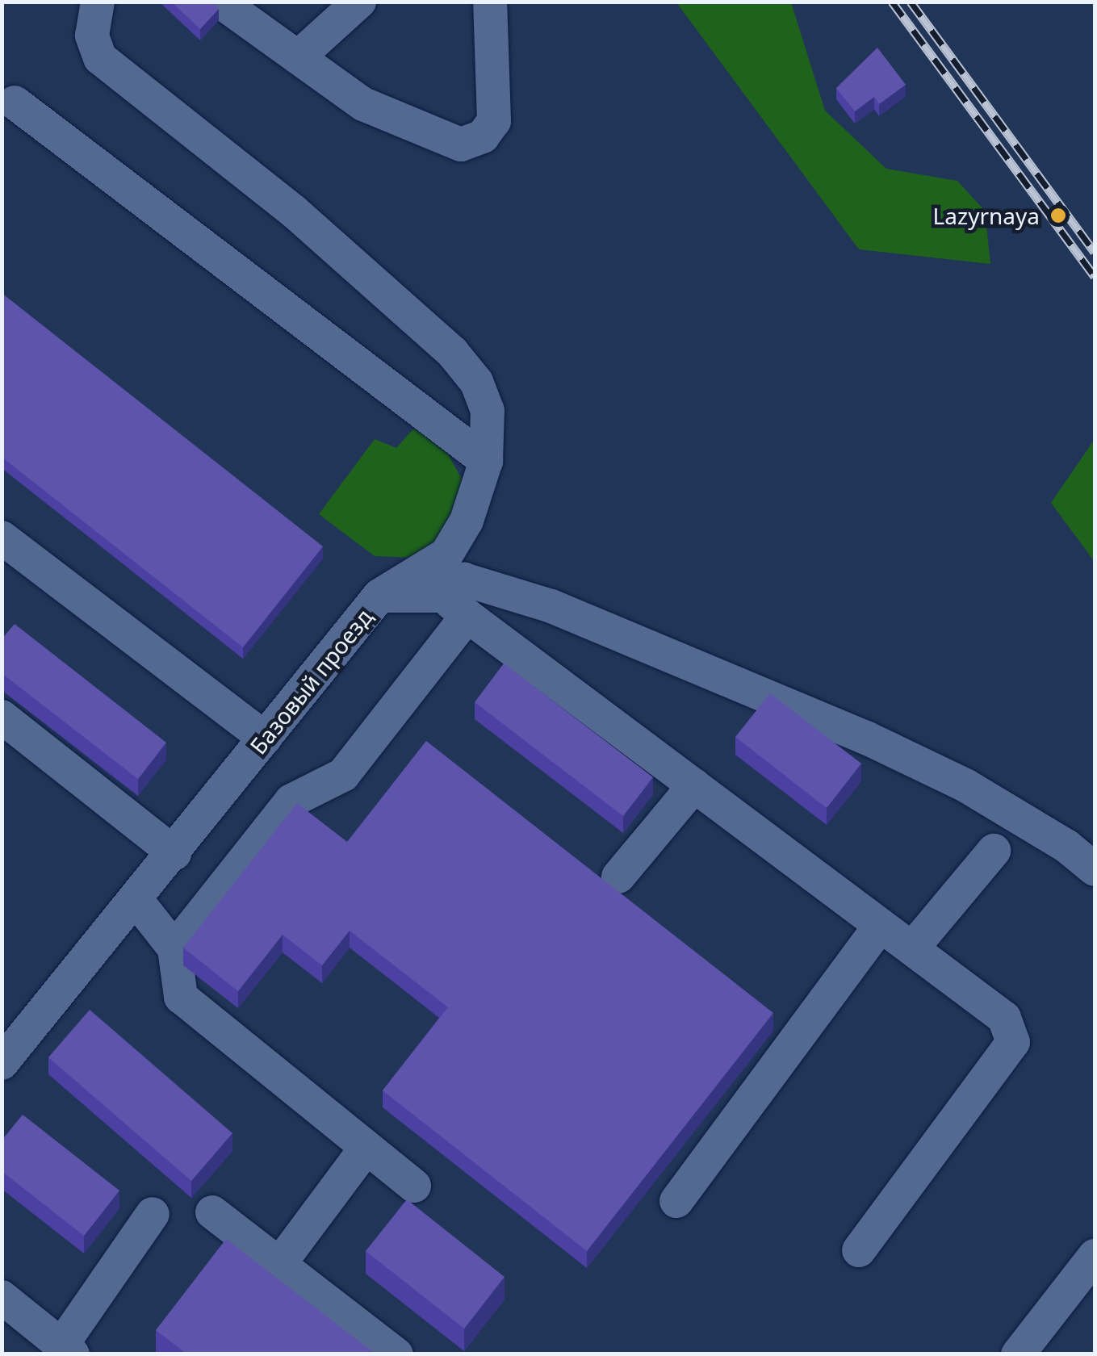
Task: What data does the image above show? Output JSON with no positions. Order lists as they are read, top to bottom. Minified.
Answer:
{"streets":{"street":["Базовый проезд"]},"places":["Lazyrnaya"]}
